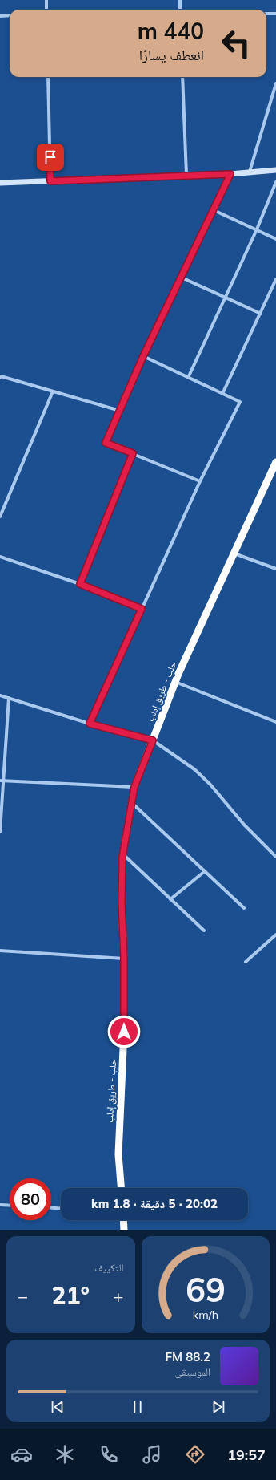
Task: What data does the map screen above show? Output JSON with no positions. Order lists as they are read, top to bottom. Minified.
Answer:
{"streets":{"highway":["حلب - طريق إدلب"]},"page":{"turn":["440 m","انعطف يسارًا"],"limit":"80","trip":"20:02 · 5 دقيقة · 1.8 km","tile":"التكييف","heat":["−","21°","+"],"song":["88.2 FM","الموسيقى"],"tabs":"19:57","gauge":["69","km/h"]}}
